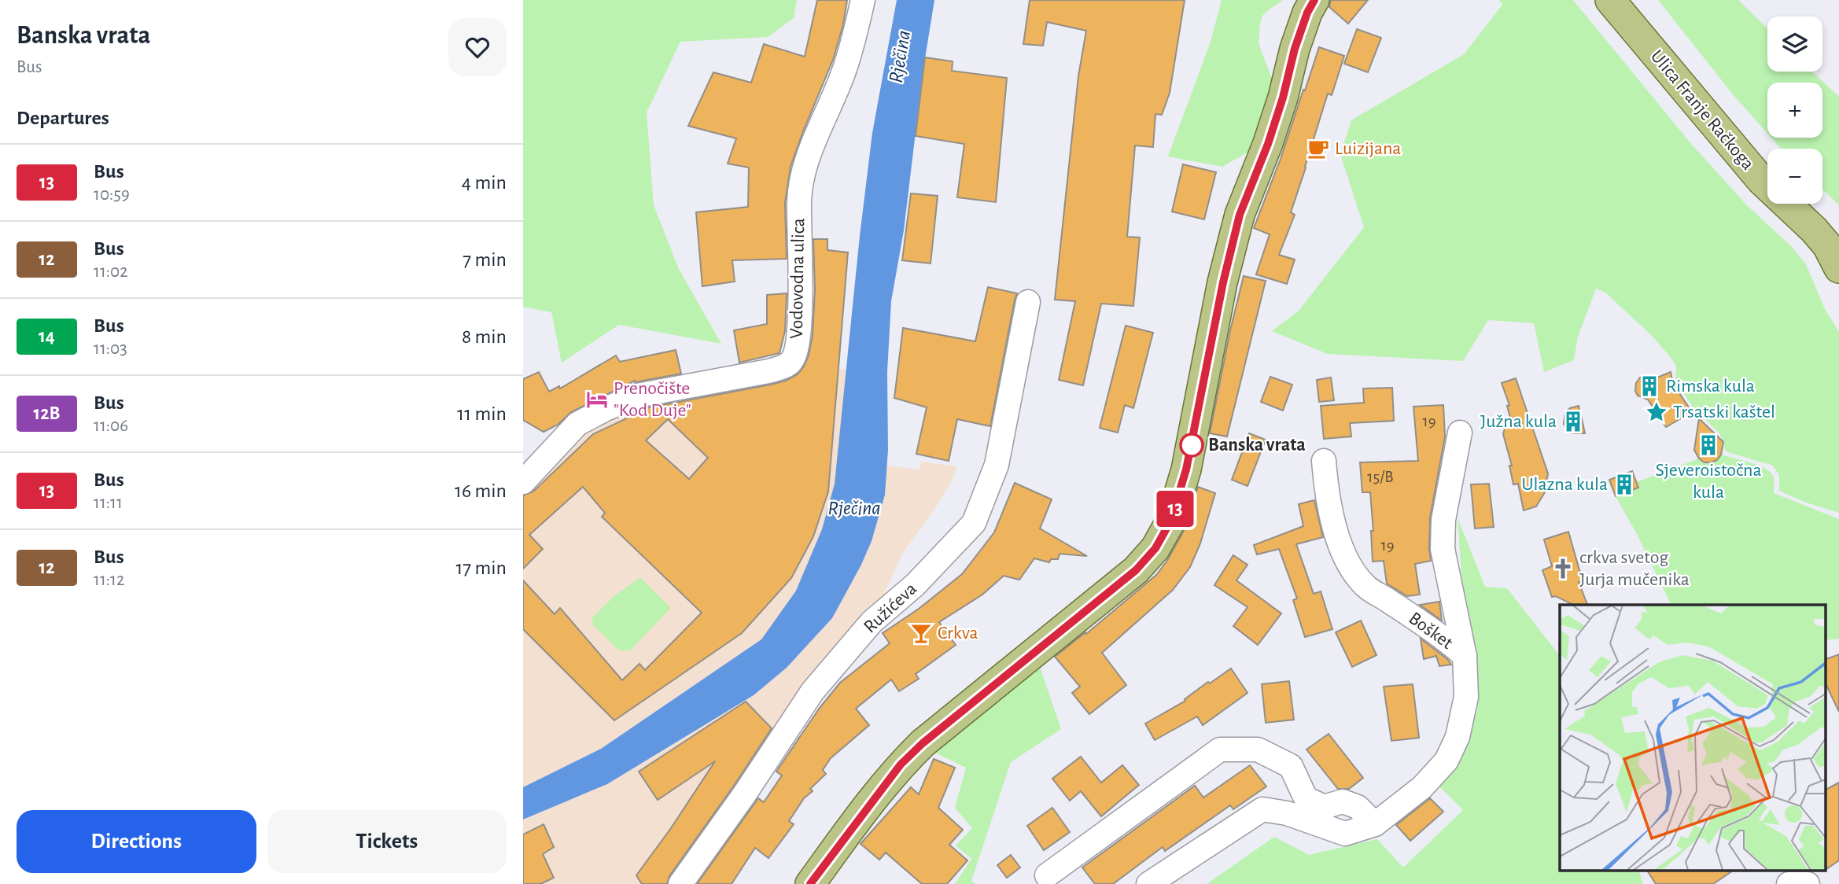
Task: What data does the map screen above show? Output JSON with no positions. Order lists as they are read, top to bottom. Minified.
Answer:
{"streets":{"main road":["Ulica Franje Račkoga"],"street":["Vodovodna ulica","Ružićeva","Bošket"]},"water":["Rječina"],"places":{"cafe":["Luizijana"],"building":["Rimska kula","Južna kula","Sjeveroistočna kula","Ulazna kula"],"hotel":["Prenočište \"Kod Duje\""],"place":["Trsatski kaštel"],"other":["Banska vrata"],"church":["crkva svetog Jurja mučenika"],"bar":["Crkva"]},"lines":["bus line 13"],"house_numbers":["19","15/B","19"],"page":{"heading":[["Banska vrata","Bus"],"Departures"],"on_map":"13","map_buttons":["+","−"],"list":[{"mark":"13","name":"Bus","note":"10:59","value":"4 min"},{"mark":"12","name":"Bus","note":"11:02","value":"7 min"},{"mark":"14","name":"Bus","note":"11:03","value":"8 min"},{"mark":"12B","name":"Bus","note":"11:06","value":"11 min"},{"mark":"13","name":"Bus","note":"11:11","value":"16 min"},{"mark":"12","name":"Bus","note":"11:12","value":"17 min"}],"buttons":["Directions","Tickets"]}}
